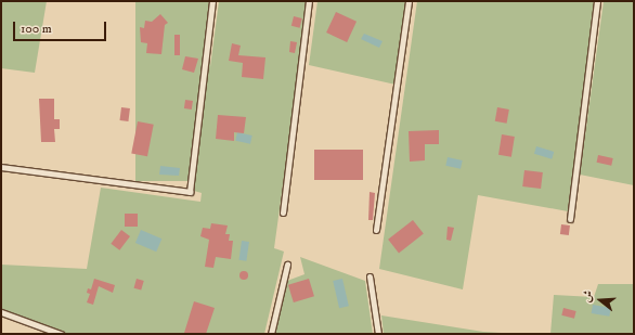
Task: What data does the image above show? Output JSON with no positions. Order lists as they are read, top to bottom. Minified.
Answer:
{"scale_bar":"100 m","north":"left"}
